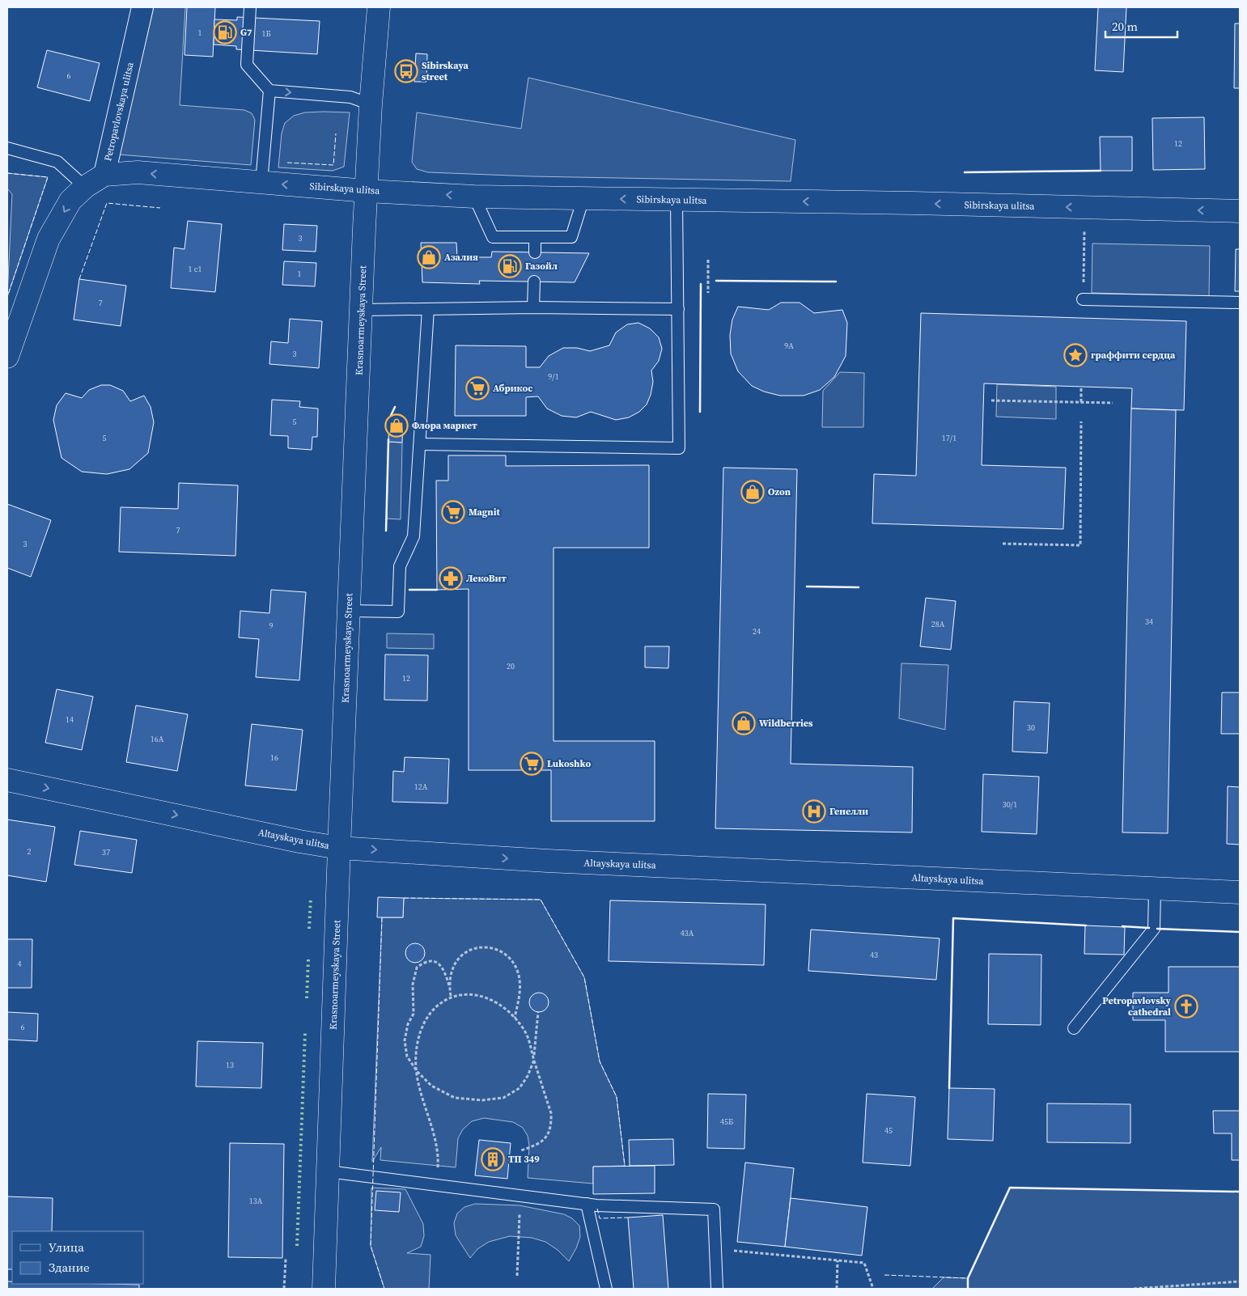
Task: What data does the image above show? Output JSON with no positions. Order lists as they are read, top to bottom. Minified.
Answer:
{"streets":{"main road":["Petropavlovskaya ulitsa","Sibirskaya ulitsa","Krasnoarmeyskaya Street","Altayskaya ulitsa"]},"crossings":[["Petropavlovskaya ulitsa","Sibirskaya ulitsa"],["Sibirskaya ulitsa","Krasnoarmeyskaya Street"],["Krasnoarmeyskaya Street","Altayskaya ulitsa"]],"one_way":["Petropavlovskaya ulitsa","Sibirskaya ulitsa","Altayskaya ulitsa"],"places":{"fuel station":["G7","Газойл"],"bus stop":["Sibirskaya street"],"shop":["Азалия","Флора маркет","Ozon","Wildberries"],"place":["граффити сердца"],"supermarket":["Абрикос","Magnit","Lukoshko"],"pharmacy":["ЛекоВит"],"hospital":["Генелли"],"church":["Petropavlovsky cathedral"],"building":["ТП 349"]},"house_numbers":["1","1Б","6","12","3","1 с1","1","7","9А","3","9/1","5","5","17/1","7","3","34","28А","9","24","20","12","14","30","16А","16","12А","30/1","2","37","43А","43","4","6","13","45Б","45","13А"],"legend":["Улица","Здание"],"scale_bar":"20 m"}
